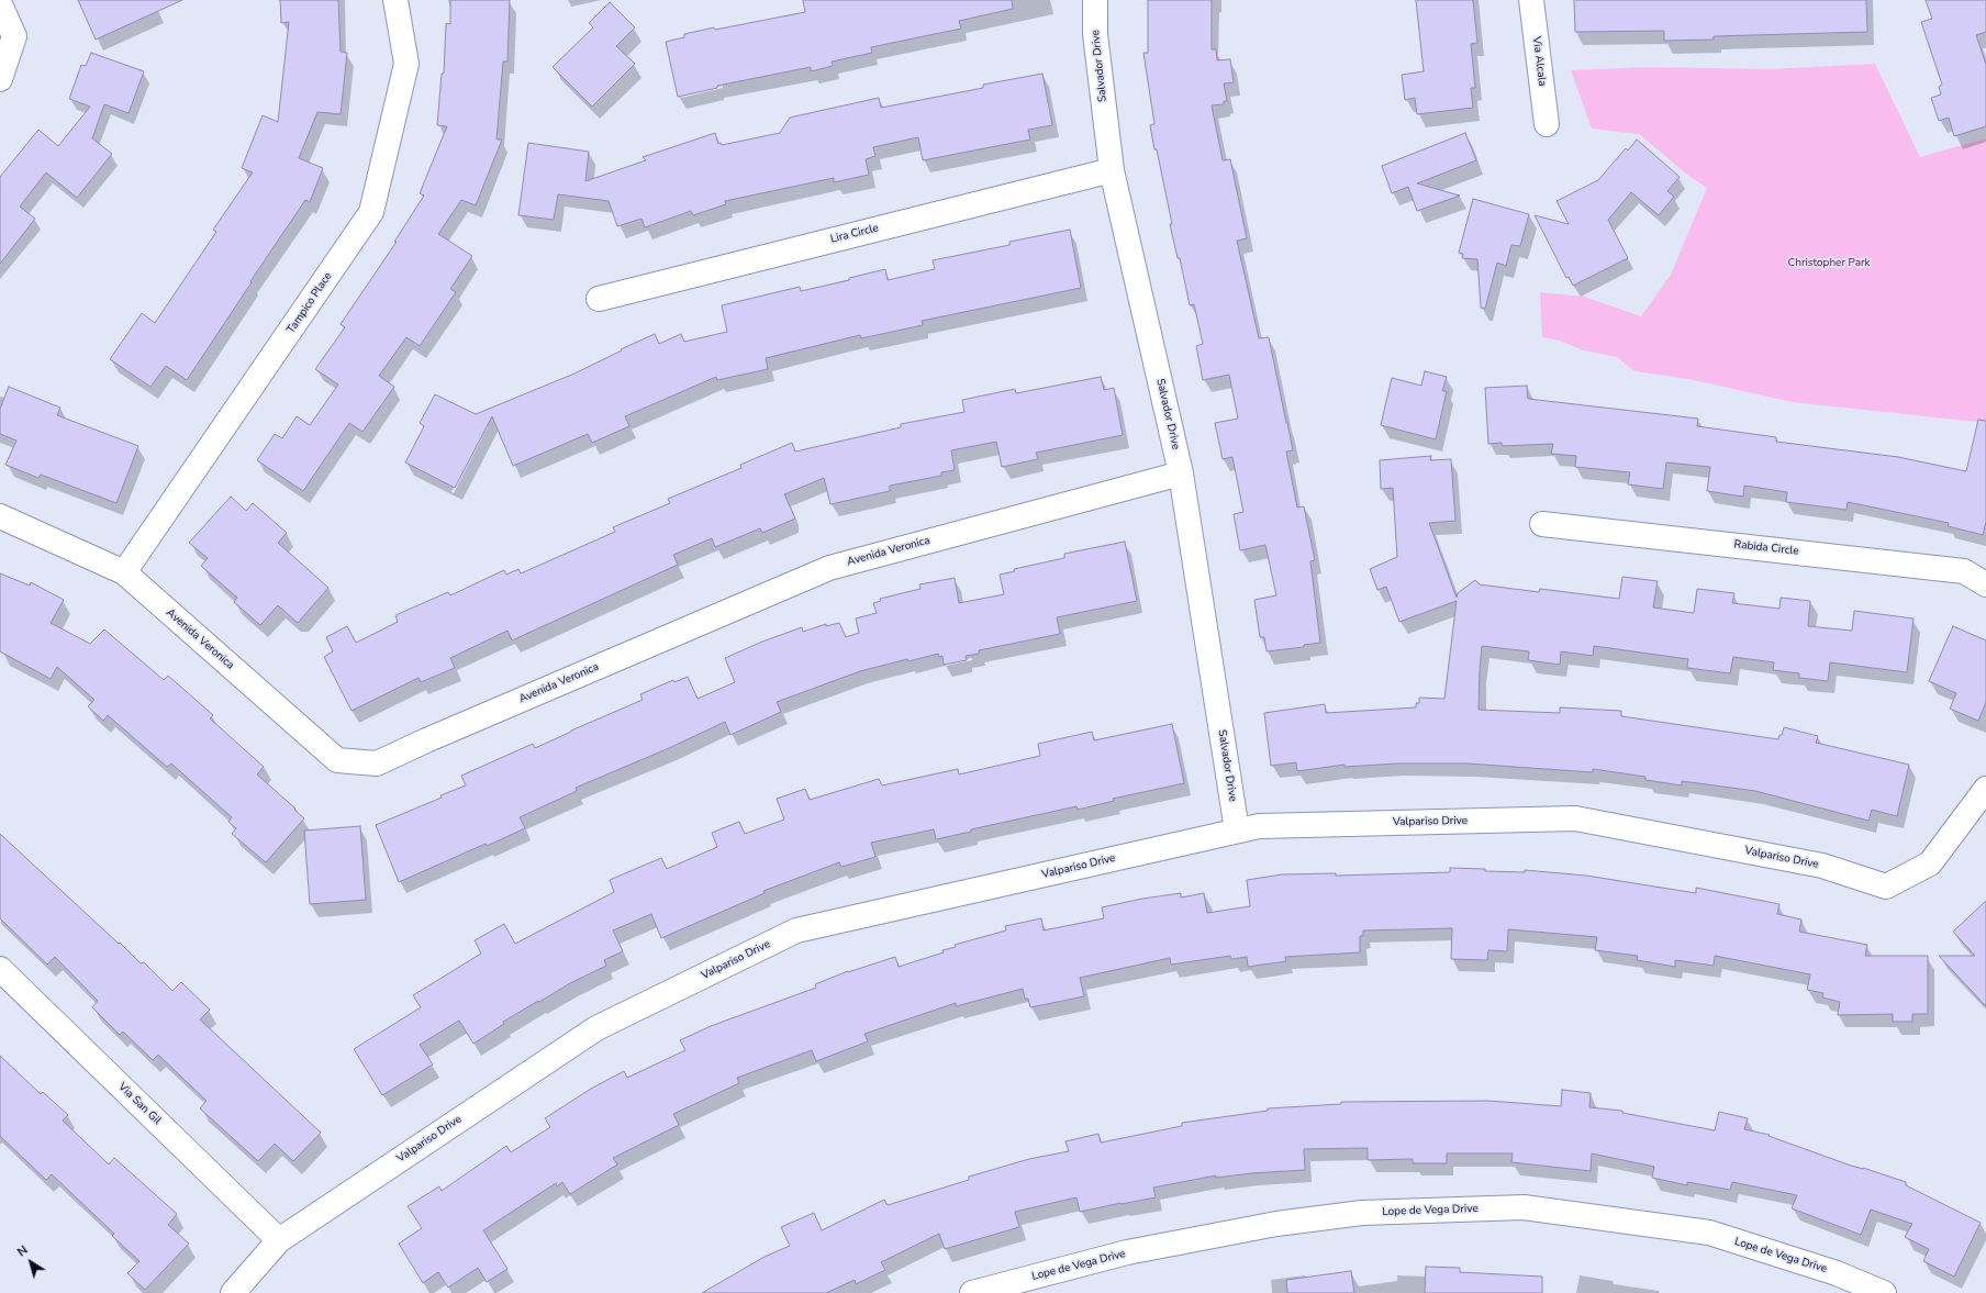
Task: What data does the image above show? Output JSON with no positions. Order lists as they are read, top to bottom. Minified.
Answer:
{"streets":{"street":["Via Alcala","Salvador Drive","Lira Circle","Tampico Place","Rabida Circle","Avenida Veronica","Valpariso Drive","Via San Gil","Lope de Vega Drive"]},"crossings":[["Salvador Drive","Lira Circle"],["Salvador Drive","Avenida Veronica"],["Salvador Drive","Valpariso Drive"],["Tampico Place","Avenida Veronica"],["Valpariso Drive","Via San Gil"]],"parks":["Christopher Park"],"north":"top left"}
